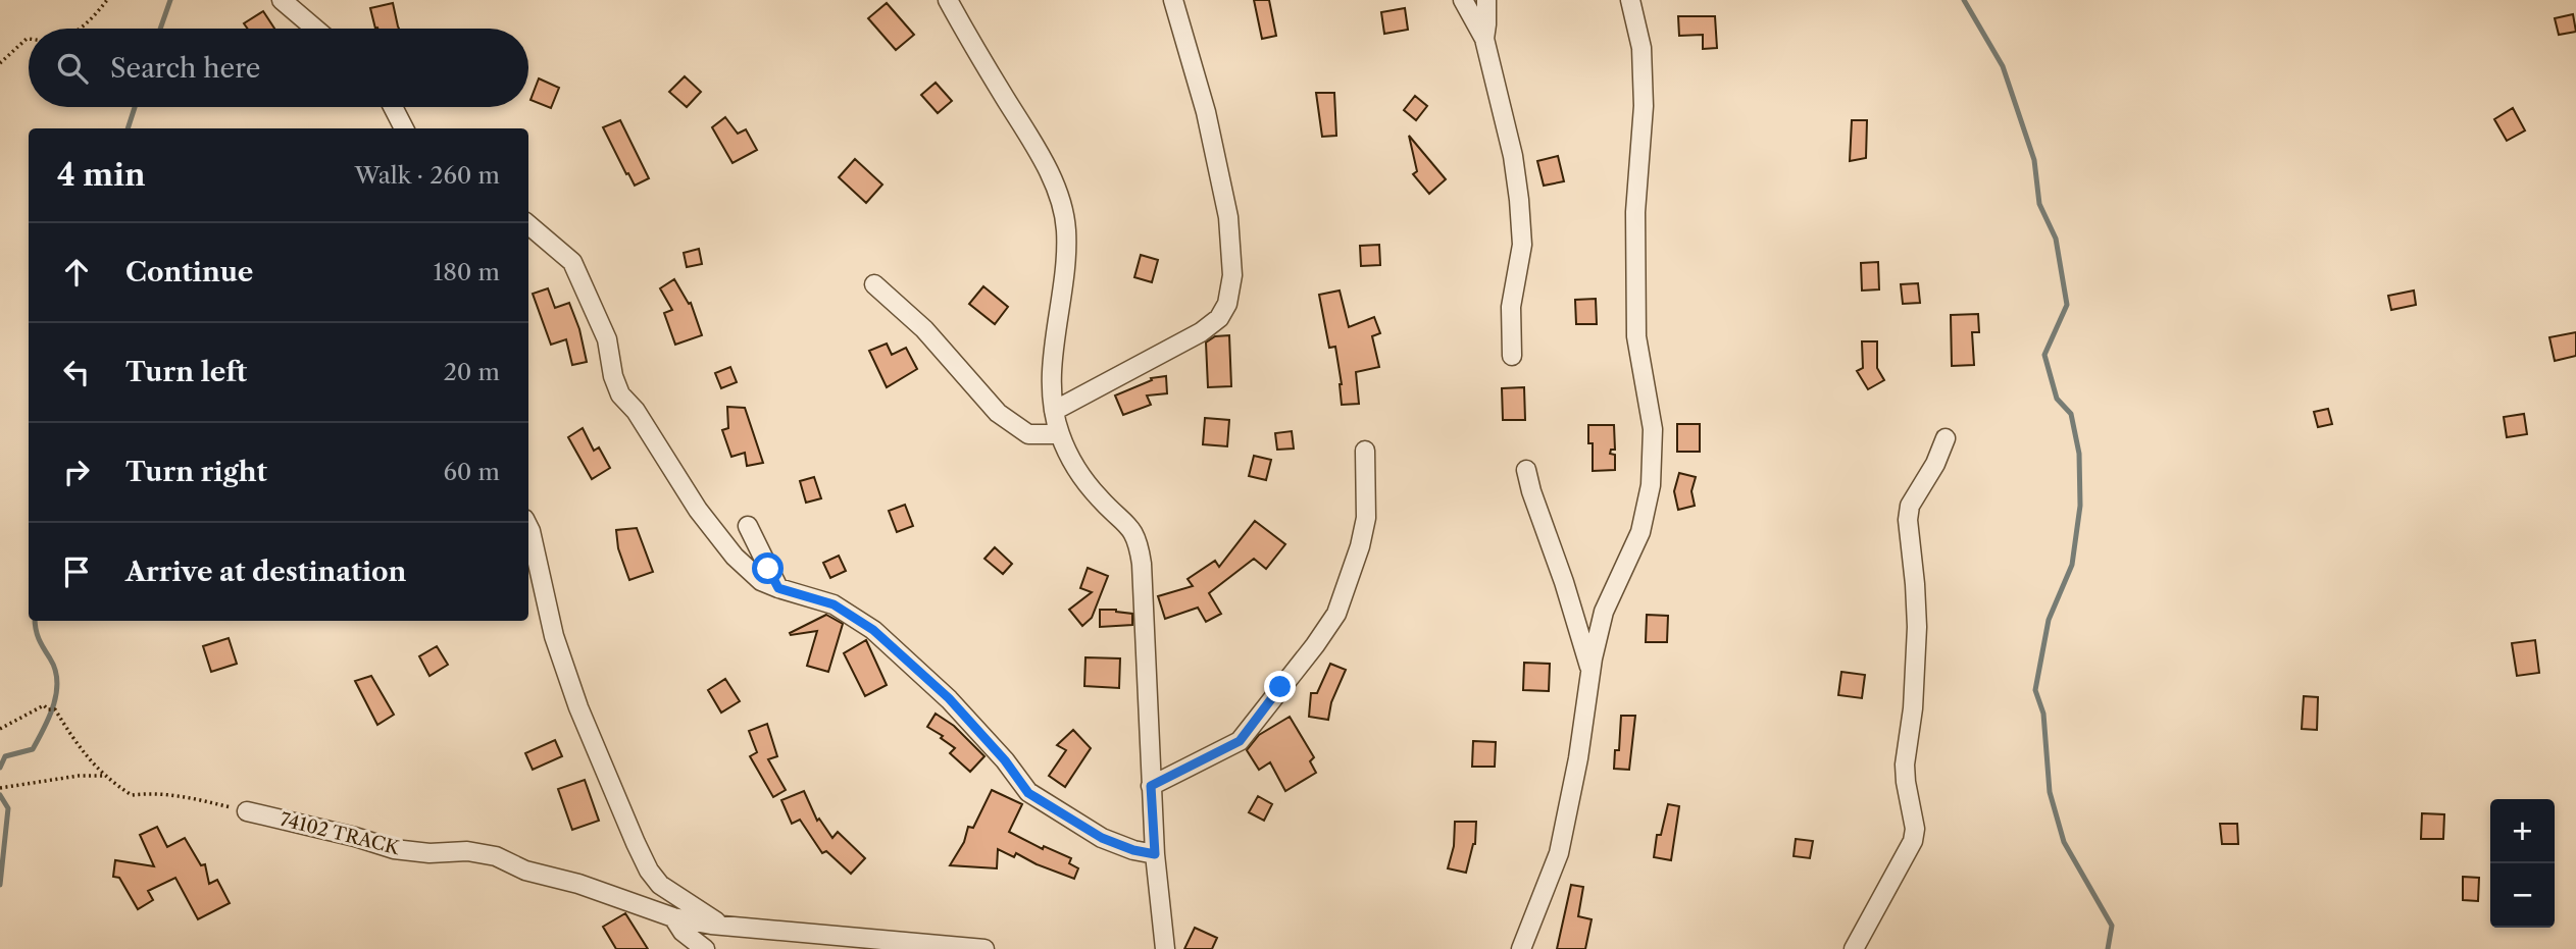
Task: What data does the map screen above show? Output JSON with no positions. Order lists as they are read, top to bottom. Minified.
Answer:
{"streets":{"street":["74102 TRACK"]},"page":{"search":"Search here","heading":["4 min","Walk · 260 m"],"list":[["Continue","180 m"],["Turn left","20 m"],["Turn right","60 m"],"Arrive at destination"],"map_buttons":["+","−"]}}
